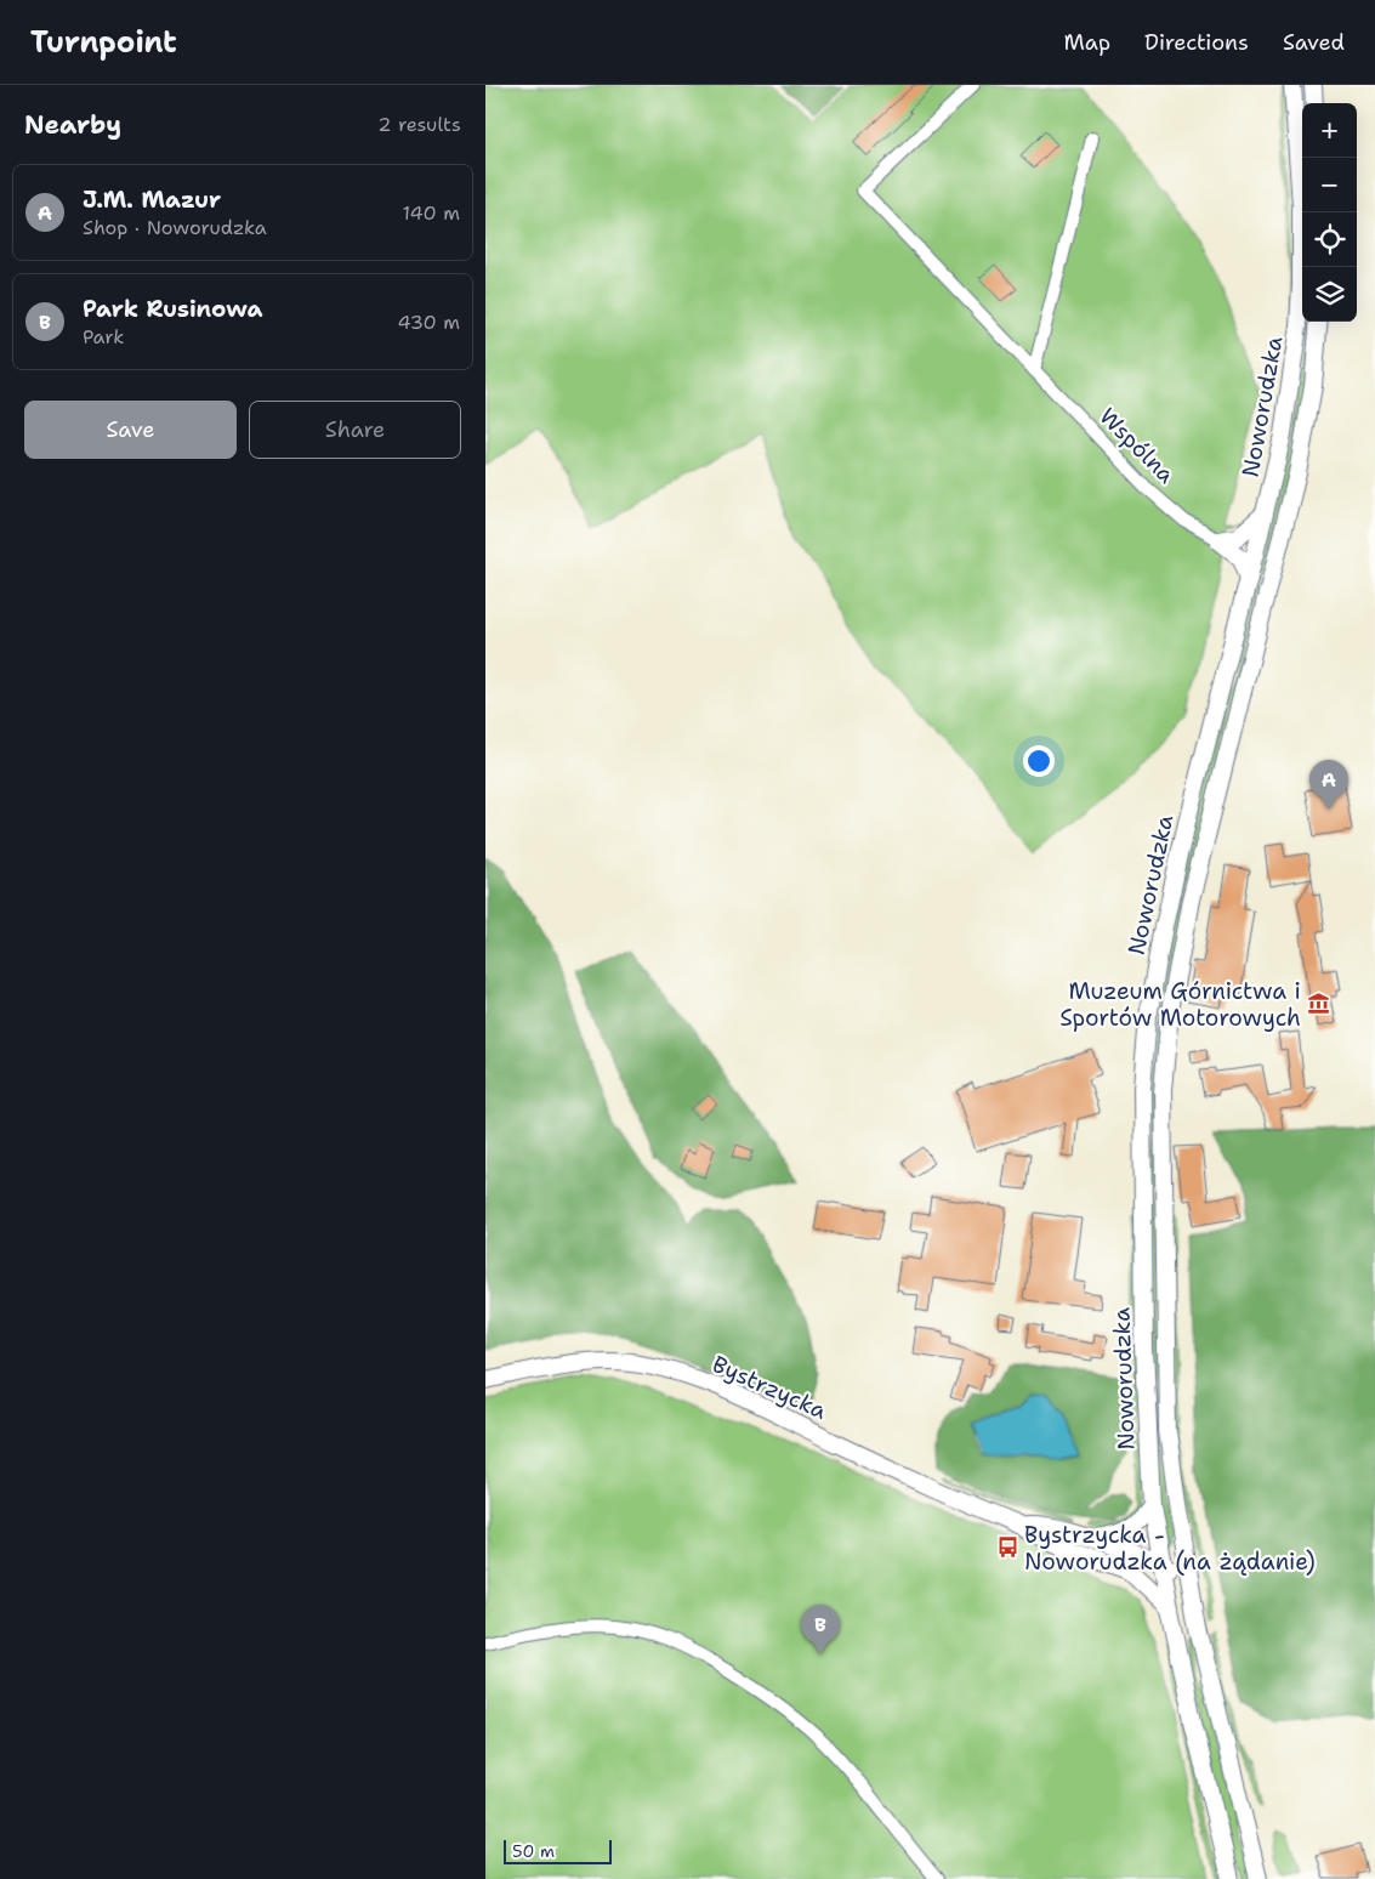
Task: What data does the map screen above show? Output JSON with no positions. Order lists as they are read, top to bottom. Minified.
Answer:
{"streets":{"main road":["Noworudzka","Bystrzycka"],"street":["Wspólna"]},"crossings":[["Noworudzka","Bystrzycka"]],"places":{"museum":["Muzeum Górnictwa i Sportów Motorowych"],"bus stop":["Bystrzycka - Noworudzka (na żądanie)"]},"scale_bar":"50 m","page":{"header":"Turnpoint","nav":["Map","Directions","Saved"],"heading":["Nearby","2 results"],"map_buttons":["+","−"],"list":[{"mark":"A","name":"J.M. Mazur","note":"Shop · Noworudzka","value":"140 m"},{"mark":"B","name":"Park Rusinowa","note":"Park","value":"430 m"}],"buttons":["Save","Share"],"pins":["A","B"],"scale":"50 m"}}
